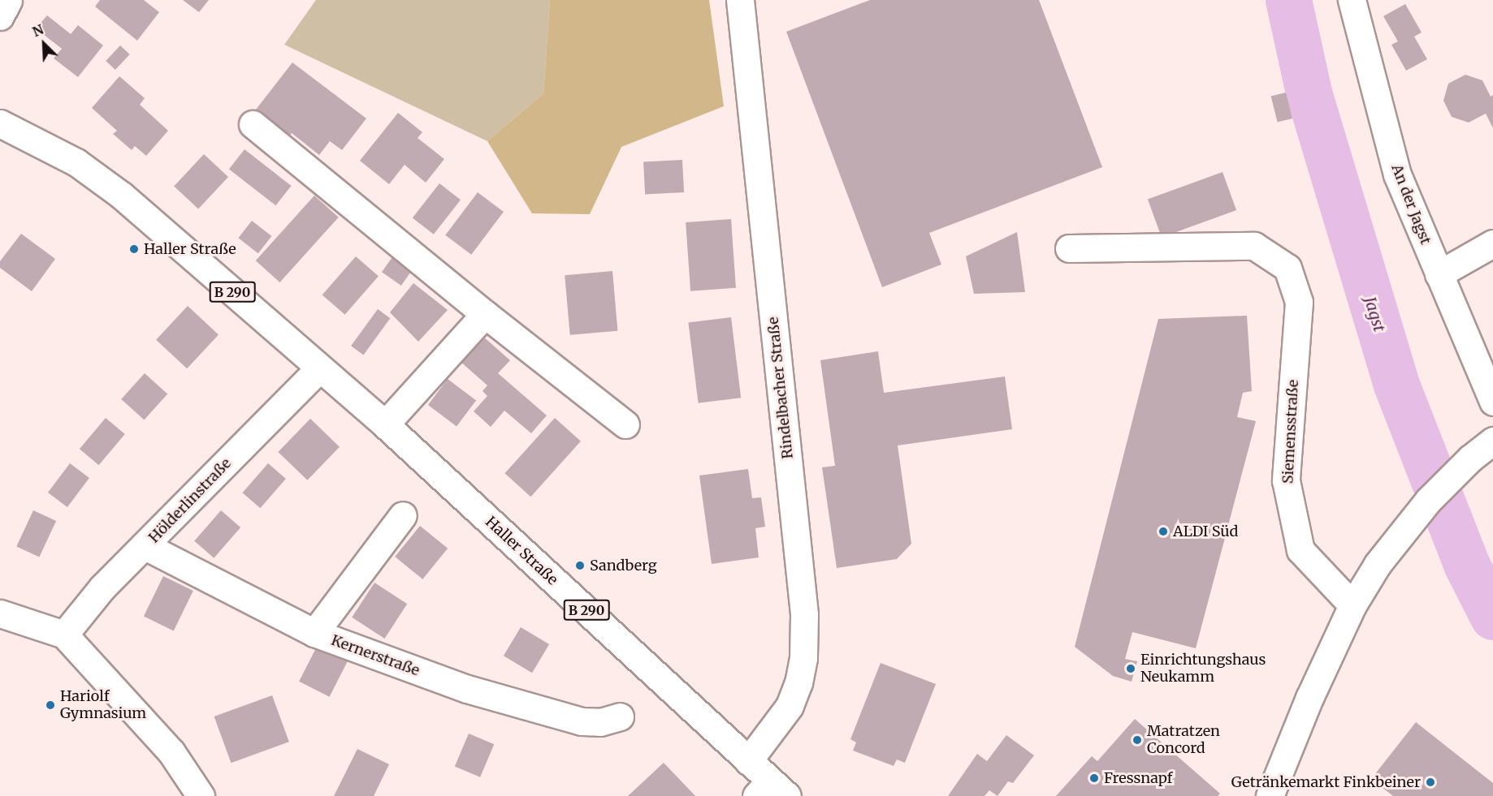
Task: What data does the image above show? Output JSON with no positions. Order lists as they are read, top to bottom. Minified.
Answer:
{"streets":{"street":["An der Jagst","B 290","Rindelbacher Straße","Siemensstraße","Hölderlinstraße","Haller Straße","Kernerstraße"]},"crossings":[["Rindelbacher Straße","Haller Straße"],["Hölderlinstraße","Haller Straße"],["Hölderlinstraße","Kernerstraße"]],"water":["Jagst"],"places":["Haller Straße","ALDI Süd","Sandberg","Einrichtungshaus Neukamm","Hariolf Gymnasium","Matratzen Concord","Fressnapf","Getränkemarkt Finkbeiner"],"north":"top left"}
